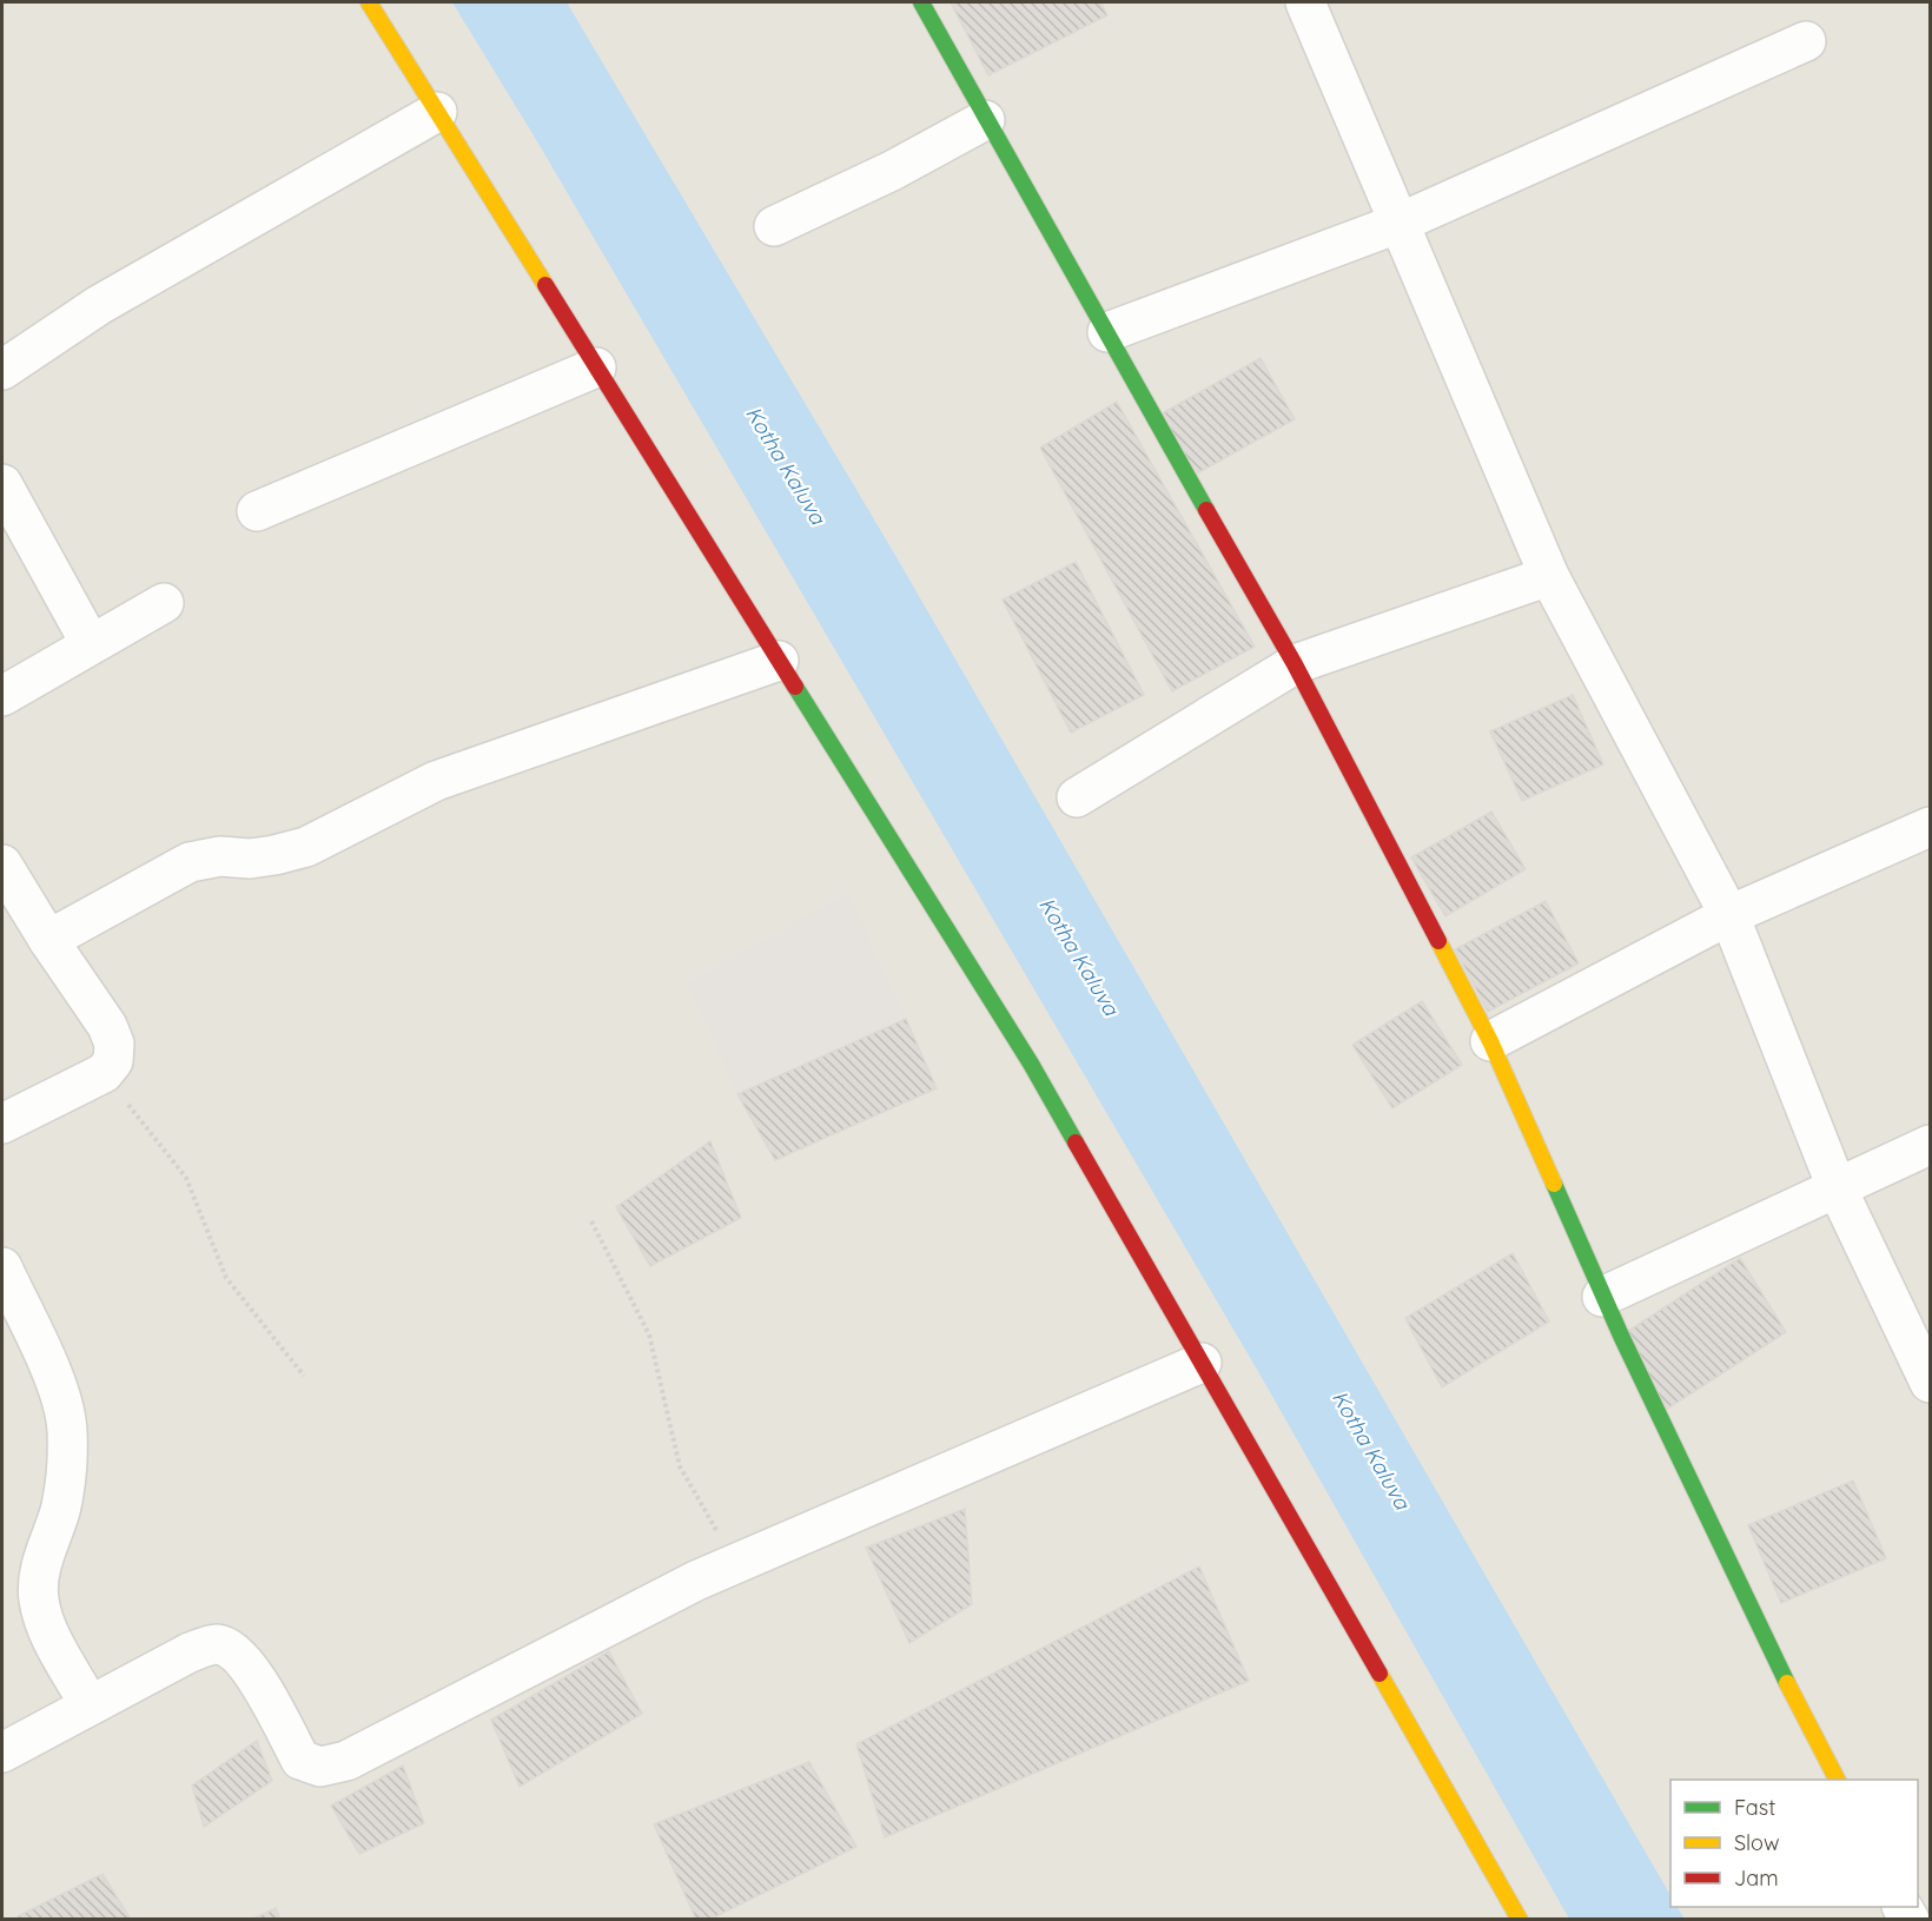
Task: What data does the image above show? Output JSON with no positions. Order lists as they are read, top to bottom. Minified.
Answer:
{"water":["Kotha Kaluva"],"legend":["Fast","Slow","Jam"]}
